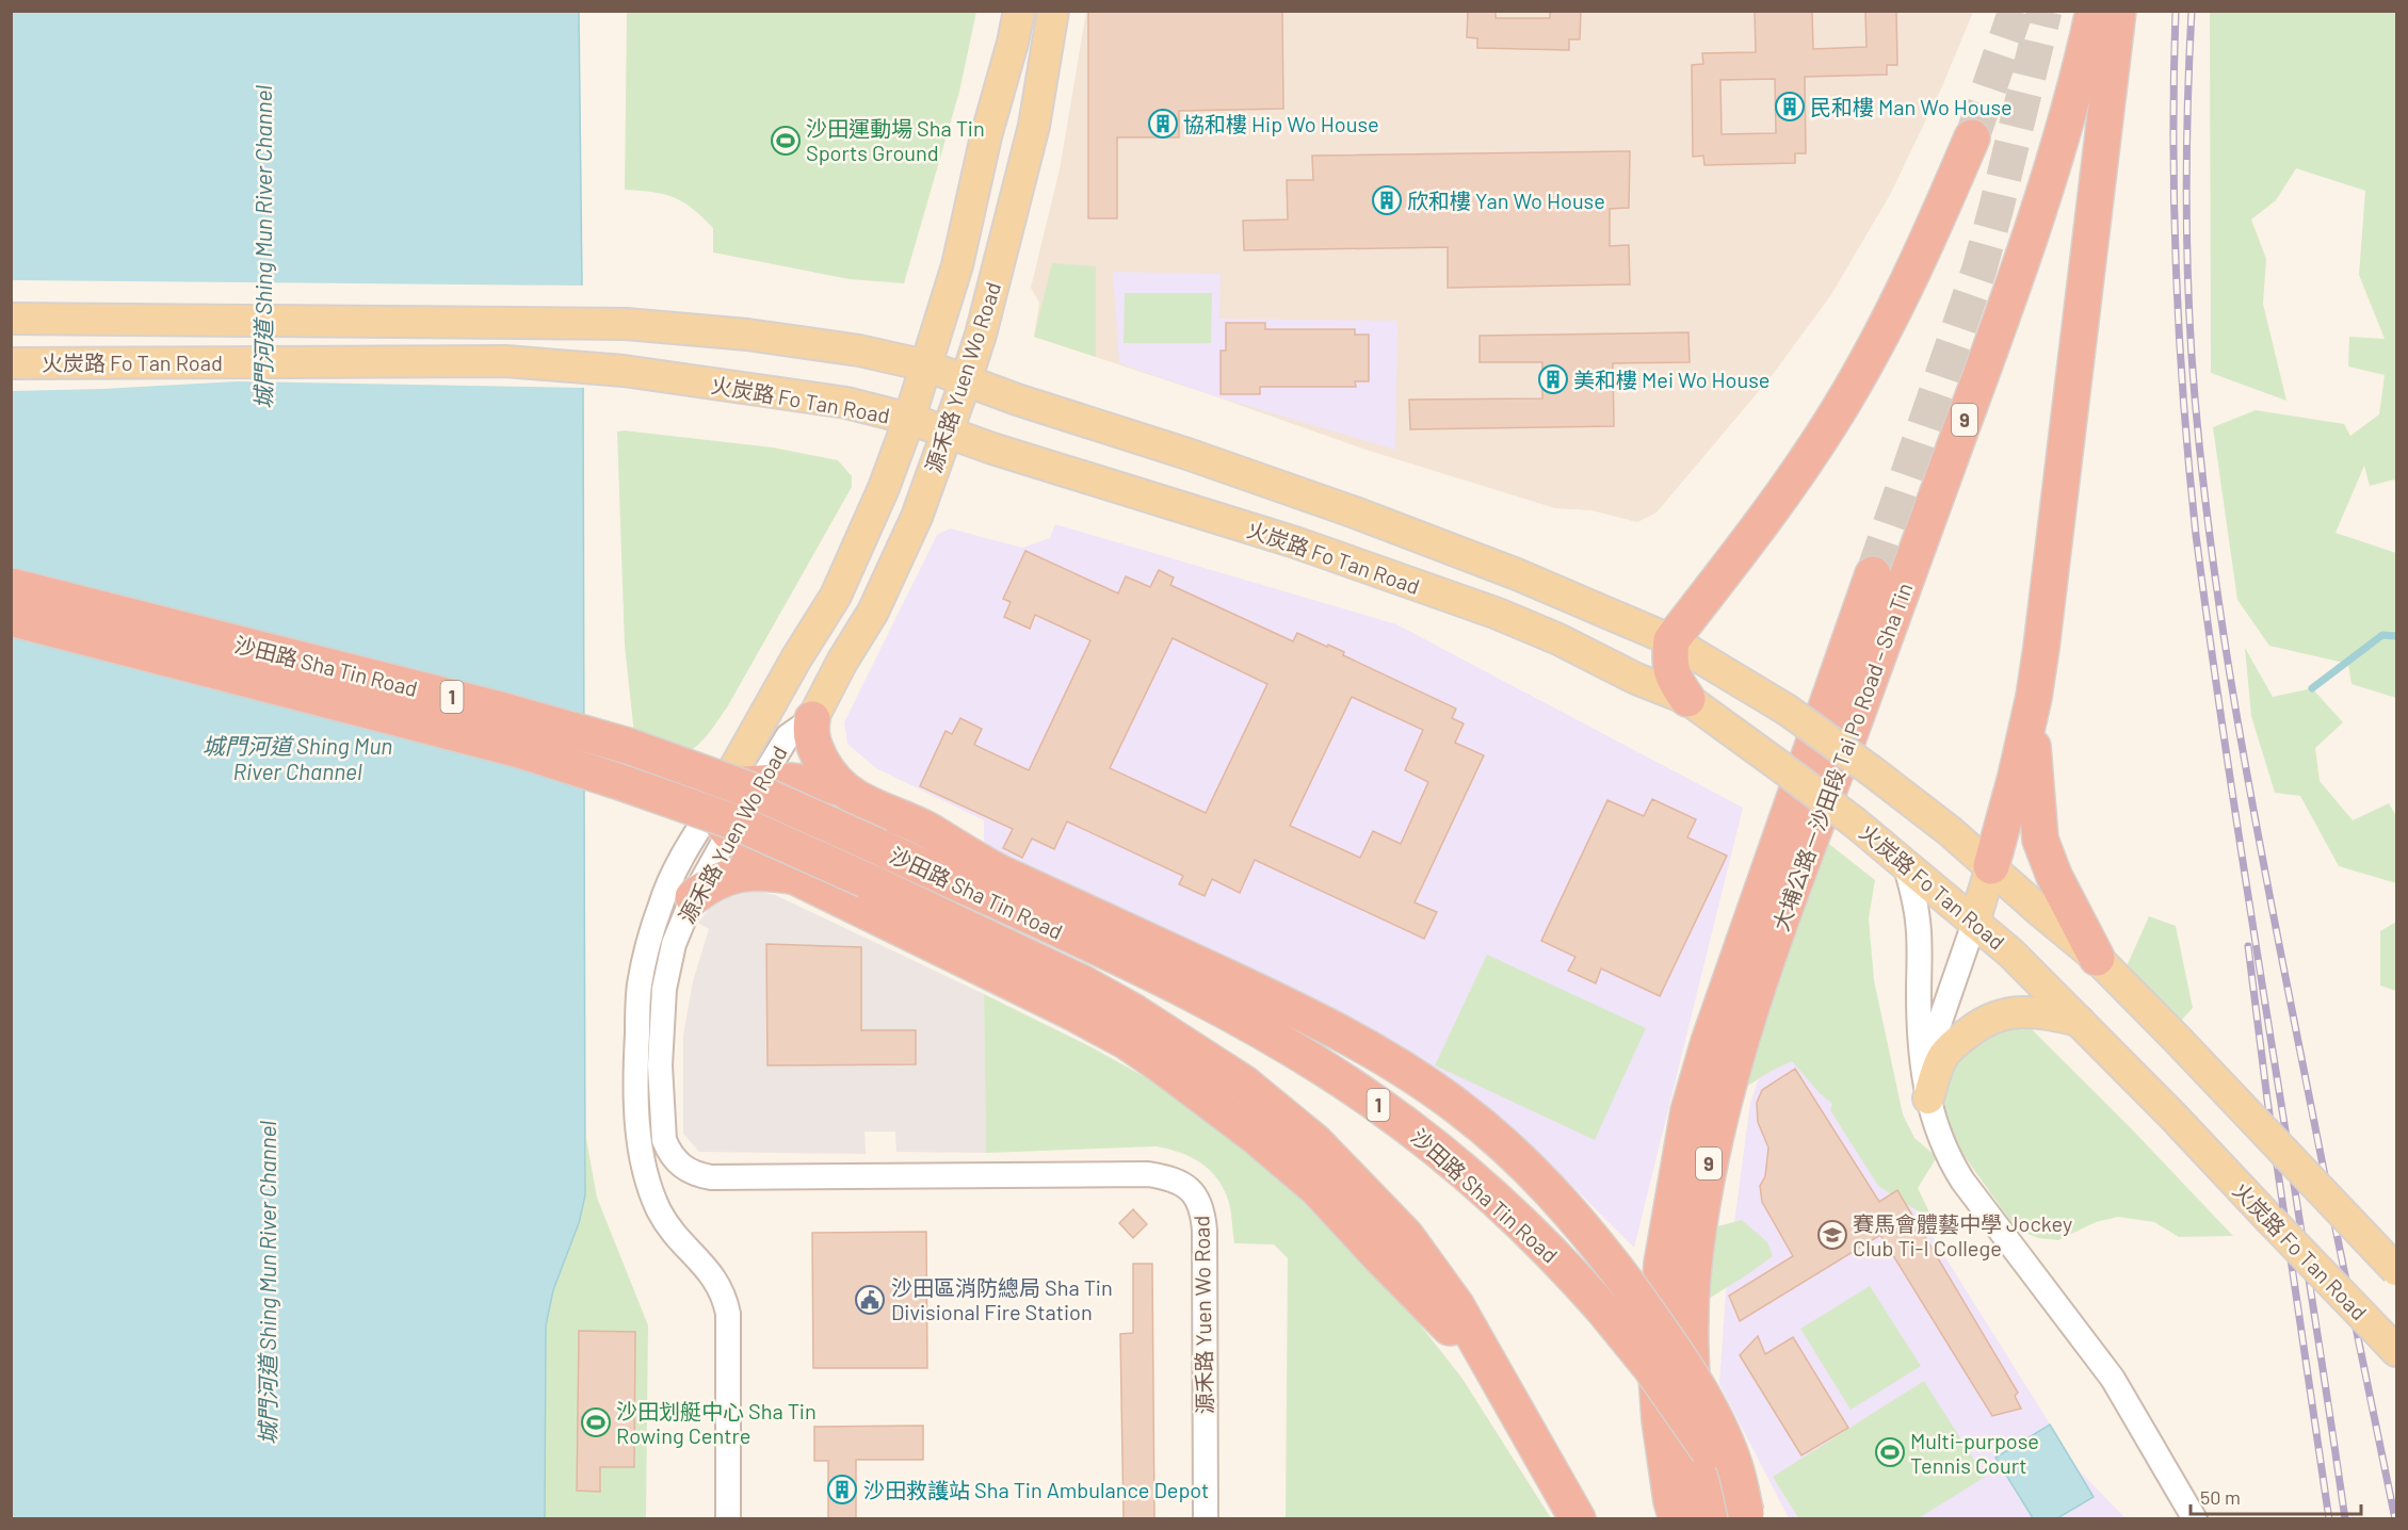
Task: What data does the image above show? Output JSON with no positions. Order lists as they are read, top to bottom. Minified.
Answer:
{"streets":{"highway":["9","沙田路 Sha Tin Road","1","大埔公路－沙田段 Tai Po Road – Sha Tin"],"main road":["火炭路 Fo Tan Road","源禾路 Yuen Wo Road"]},"crossings":[["火炭路 Fo Tan Road","源禾路 Yuen Wo Road"]],"water":["城門河道 Shing Mun River Channel"],"places":{"building":["民和樓 Man Wo House","協和樓 Hip Wo House","欣和樓 Yan Wo House","美和樓 Mei Wo House","沙田救護站 Sha Tin Ambulance Depot"],"sports":["沙田運動場 Sha Tin Sports Ground","沙田划艇中心 Sha Tin Rowing Centre","Multi-purpose Tennis Court"],"school or university":["賽馬會體藝中學 Jockey Club Ti-I College"],"public building":["沙田區消防總局 Sha Tin Divisional Fire Station"]},"scale_bar":"50 m"}
